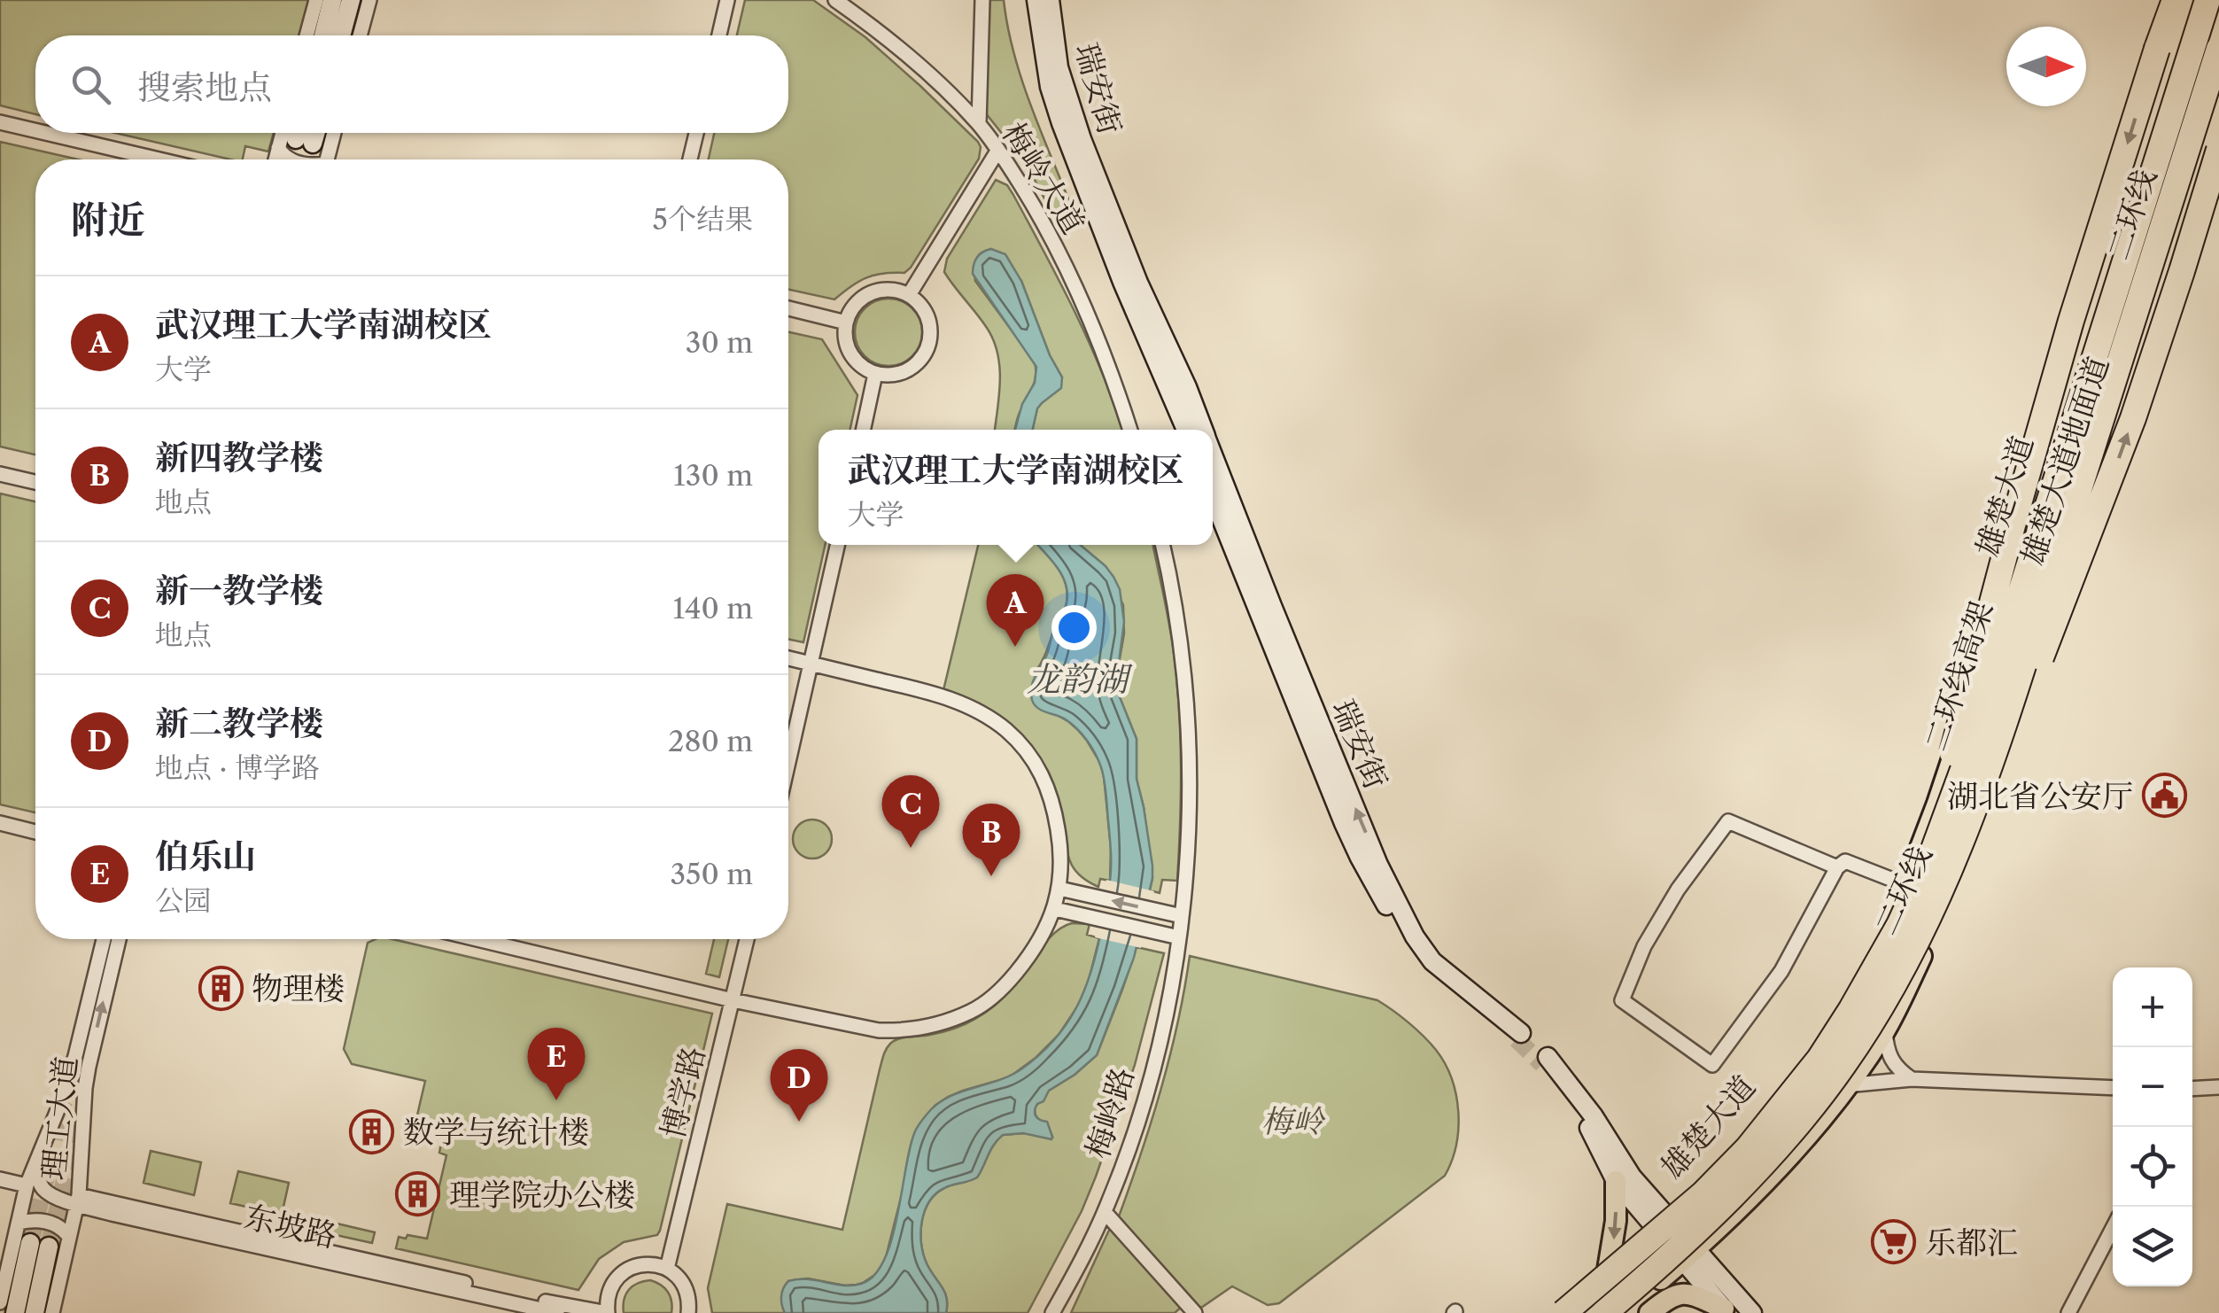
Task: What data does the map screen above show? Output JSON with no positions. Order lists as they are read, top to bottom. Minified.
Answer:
{"streets":{"highway":["二环线","二环线高架"],"main road":["瑞安街","雄楚大道地面道","雄楚大道"],"street":["梅岭大道","博学路","梅岭路","理工大道","东坡路"]},"crossings":[["雄楚大道","二环线高架"],["理工大道","东坡路"]],"water":["龙韵湖"],"parks":["梅岭"],"places":{"public building":["湖北省公安厅"],"building":["物理楼","数学与统计楼","理学院办公楼"],"supermarket":["乐都汇"]},"north":"right","page":{"search":"搜索地点","heading":["附近","5个结果"],"list":[{"mark":"A","name":"武汉理工大学南湖校区","note":"大学","value":"30 m"},{"mark":"B","name":"新四教学楼","note":"地点","value":"130 m"},{"mark":"C","name":"新一教学楼","note":"地点","value":"140 m"},{"mark":"D","name":"新二教学楼","note":"地点 · 博学路","value":"280 m"},{"mark":"E","name":"伯乐山","note":"公园","value":"350 m"}],"popup":["武汉理工大学南湖校区","大学"],"pins":["A","C","B","E","D"],"map_buttons":["+","−"]}}
